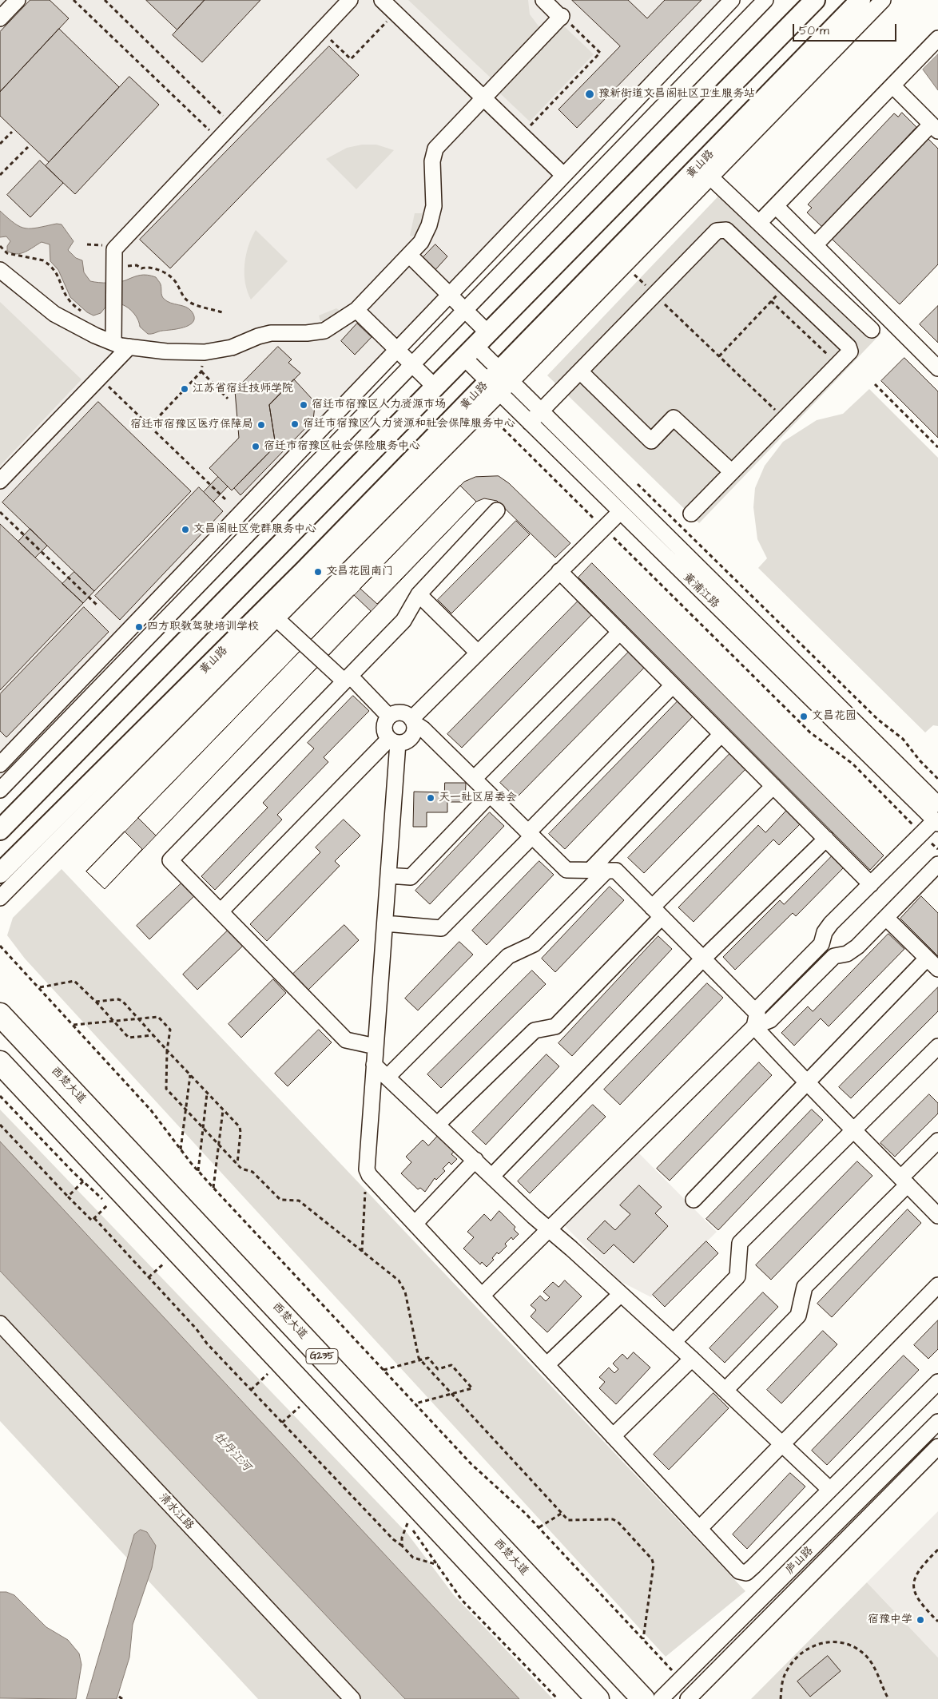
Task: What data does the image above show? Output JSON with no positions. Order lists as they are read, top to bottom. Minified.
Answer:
{"streets":{"highway":["西楚大道","G235"],"main road":["黄山路"],"street":["黄浦江路","清水江路","庐山路"]},"crossings":[["黄山路","黄浦江路"]],"water":["牡丹江河"],"places":["豫新街道文昌阁社区卫生服务站","江苏省宿迁技师学院","宿迁市宿豫区人力资源市场","宿迁市宿豫区人力资源和社会保障服务中心","宿迁市宿豫区医疗保障局","宿迁市宿豫区社会保险服务中心","文昌阁社区党群服务中心","文昌花园南门","四方职教驾驶培训学校","文昌花园","天一社区居委会","宿豫中学"],"scale_bar":"50 m"}
